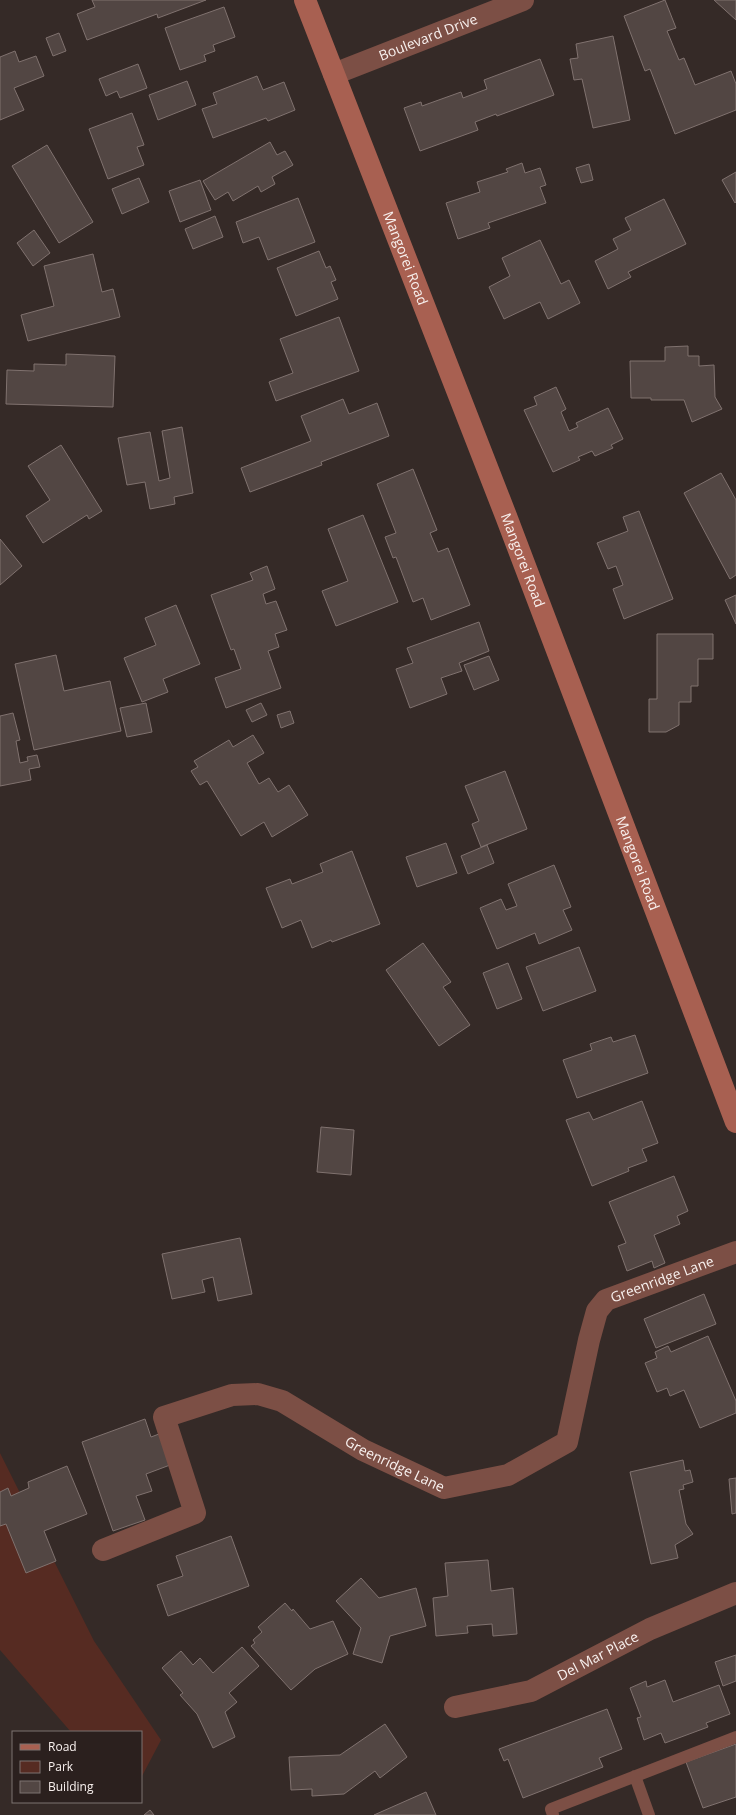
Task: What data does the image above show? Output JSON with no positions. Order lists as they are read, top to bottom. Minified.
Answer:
{"streets":{"street":["Boulevard Drive","Mangorei Road","Greenridge Lane","Del Mar Place"]},"crossings":[["Boulevard Drive","Mangorei Road"]],"legend":["Road","Park","Building"]}
